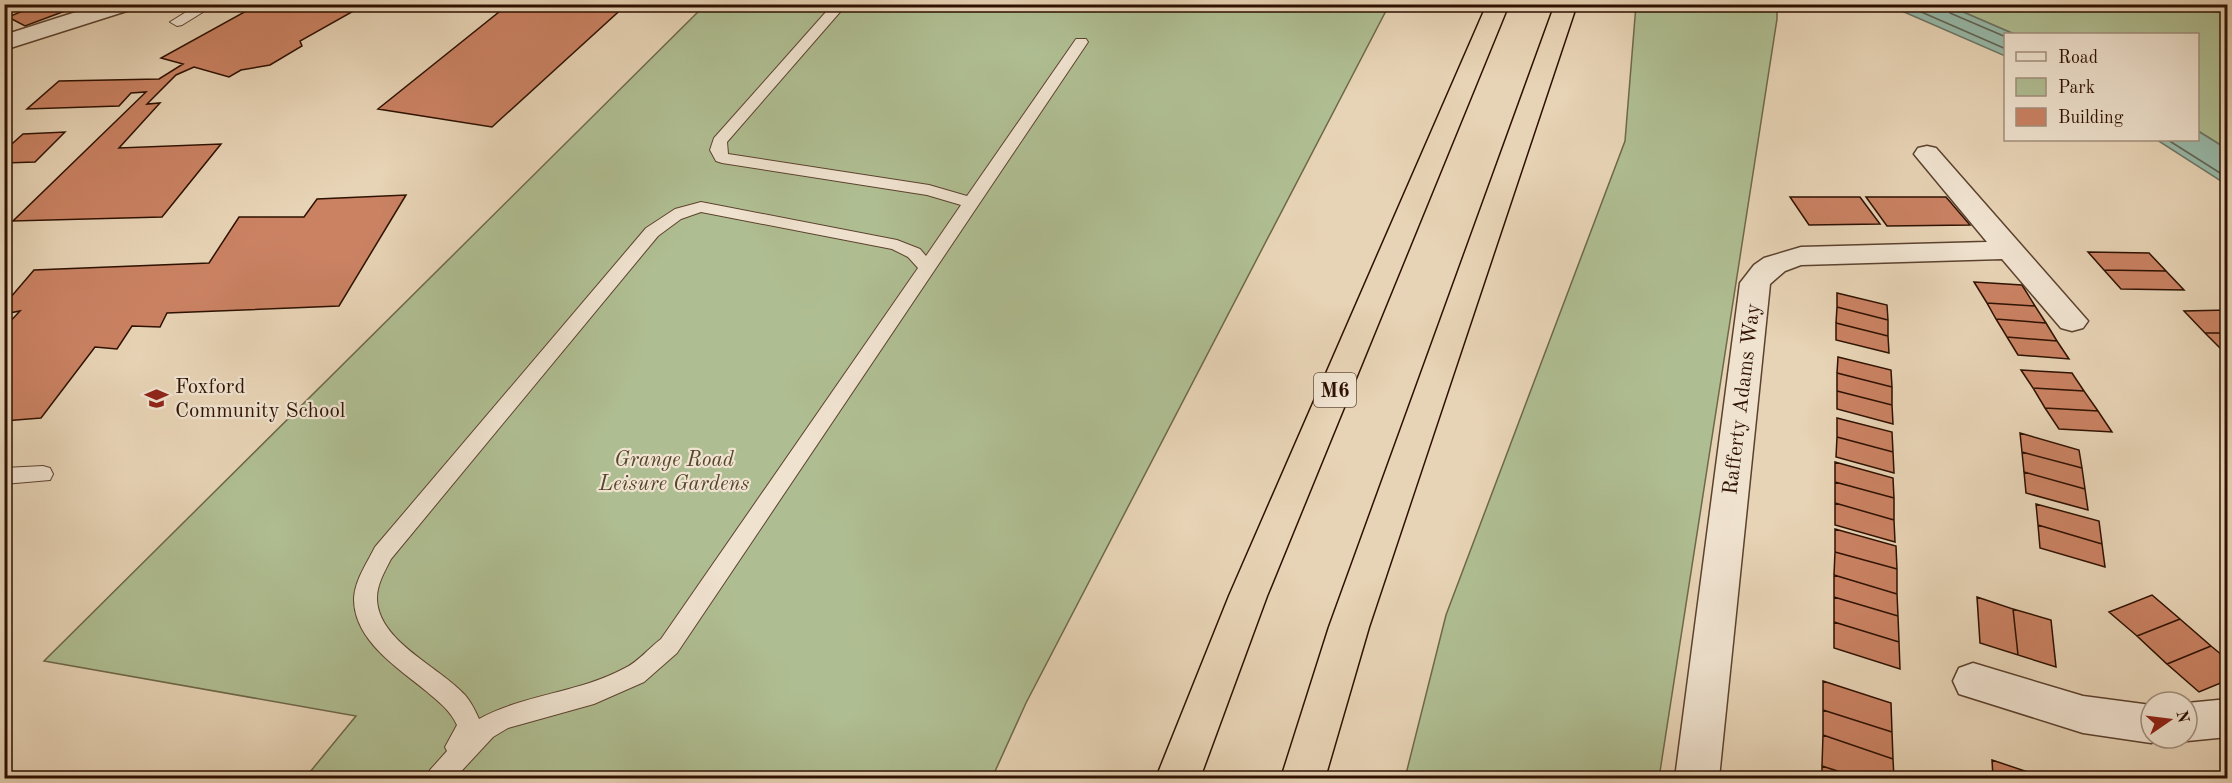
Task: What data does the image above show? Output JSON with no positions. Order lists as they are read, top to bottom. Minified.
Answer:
{"streets":{"highway":["M6"],"street":["Rafferty Adams Way"]},"parks":["Grange Road Leisure Gardens"],"places":{"school or university":["Foxford Community School"]},"legend":["Road","Park","Building"],"north":"right"}
